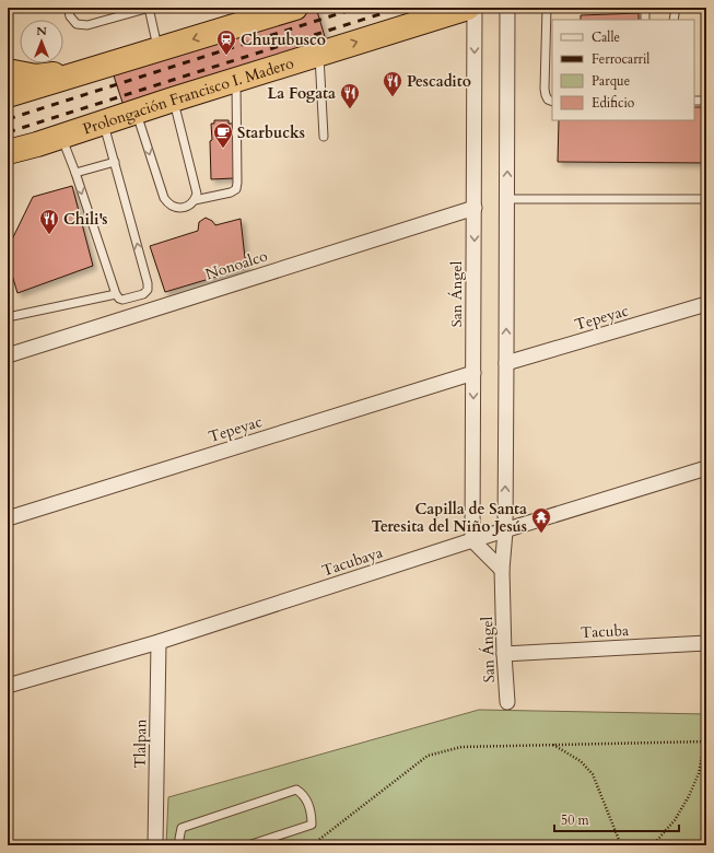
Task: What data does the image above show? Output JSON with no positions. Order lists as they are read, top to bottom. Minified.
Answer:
{"streets":{"highway":["Prolongación Francisco I. Madero"],"street":["Nonoalco","San Ángel","Tepeyac","Tacubaya","Tacuba","Tlalpan"]},"crossings":[["Nonoalco","San Ángel"],["San Ángel","Tepeyac"],["San Ángel","Tacubaya"],["San Ángel","Tacuba"],["Tacubaya","Tlalpan"]],"places":{"station":["Churubusco"],"restaurant":["Pescadito","La Fogata","Chili's"],"cafe":["Starbucks"],"temple":["Capilla de Santa Teresita del Niño Jesús"]},"legend":["Calle","Ferrocarril","Parque","Edificio"],"scale_bar":"50 m","north":"top"}
